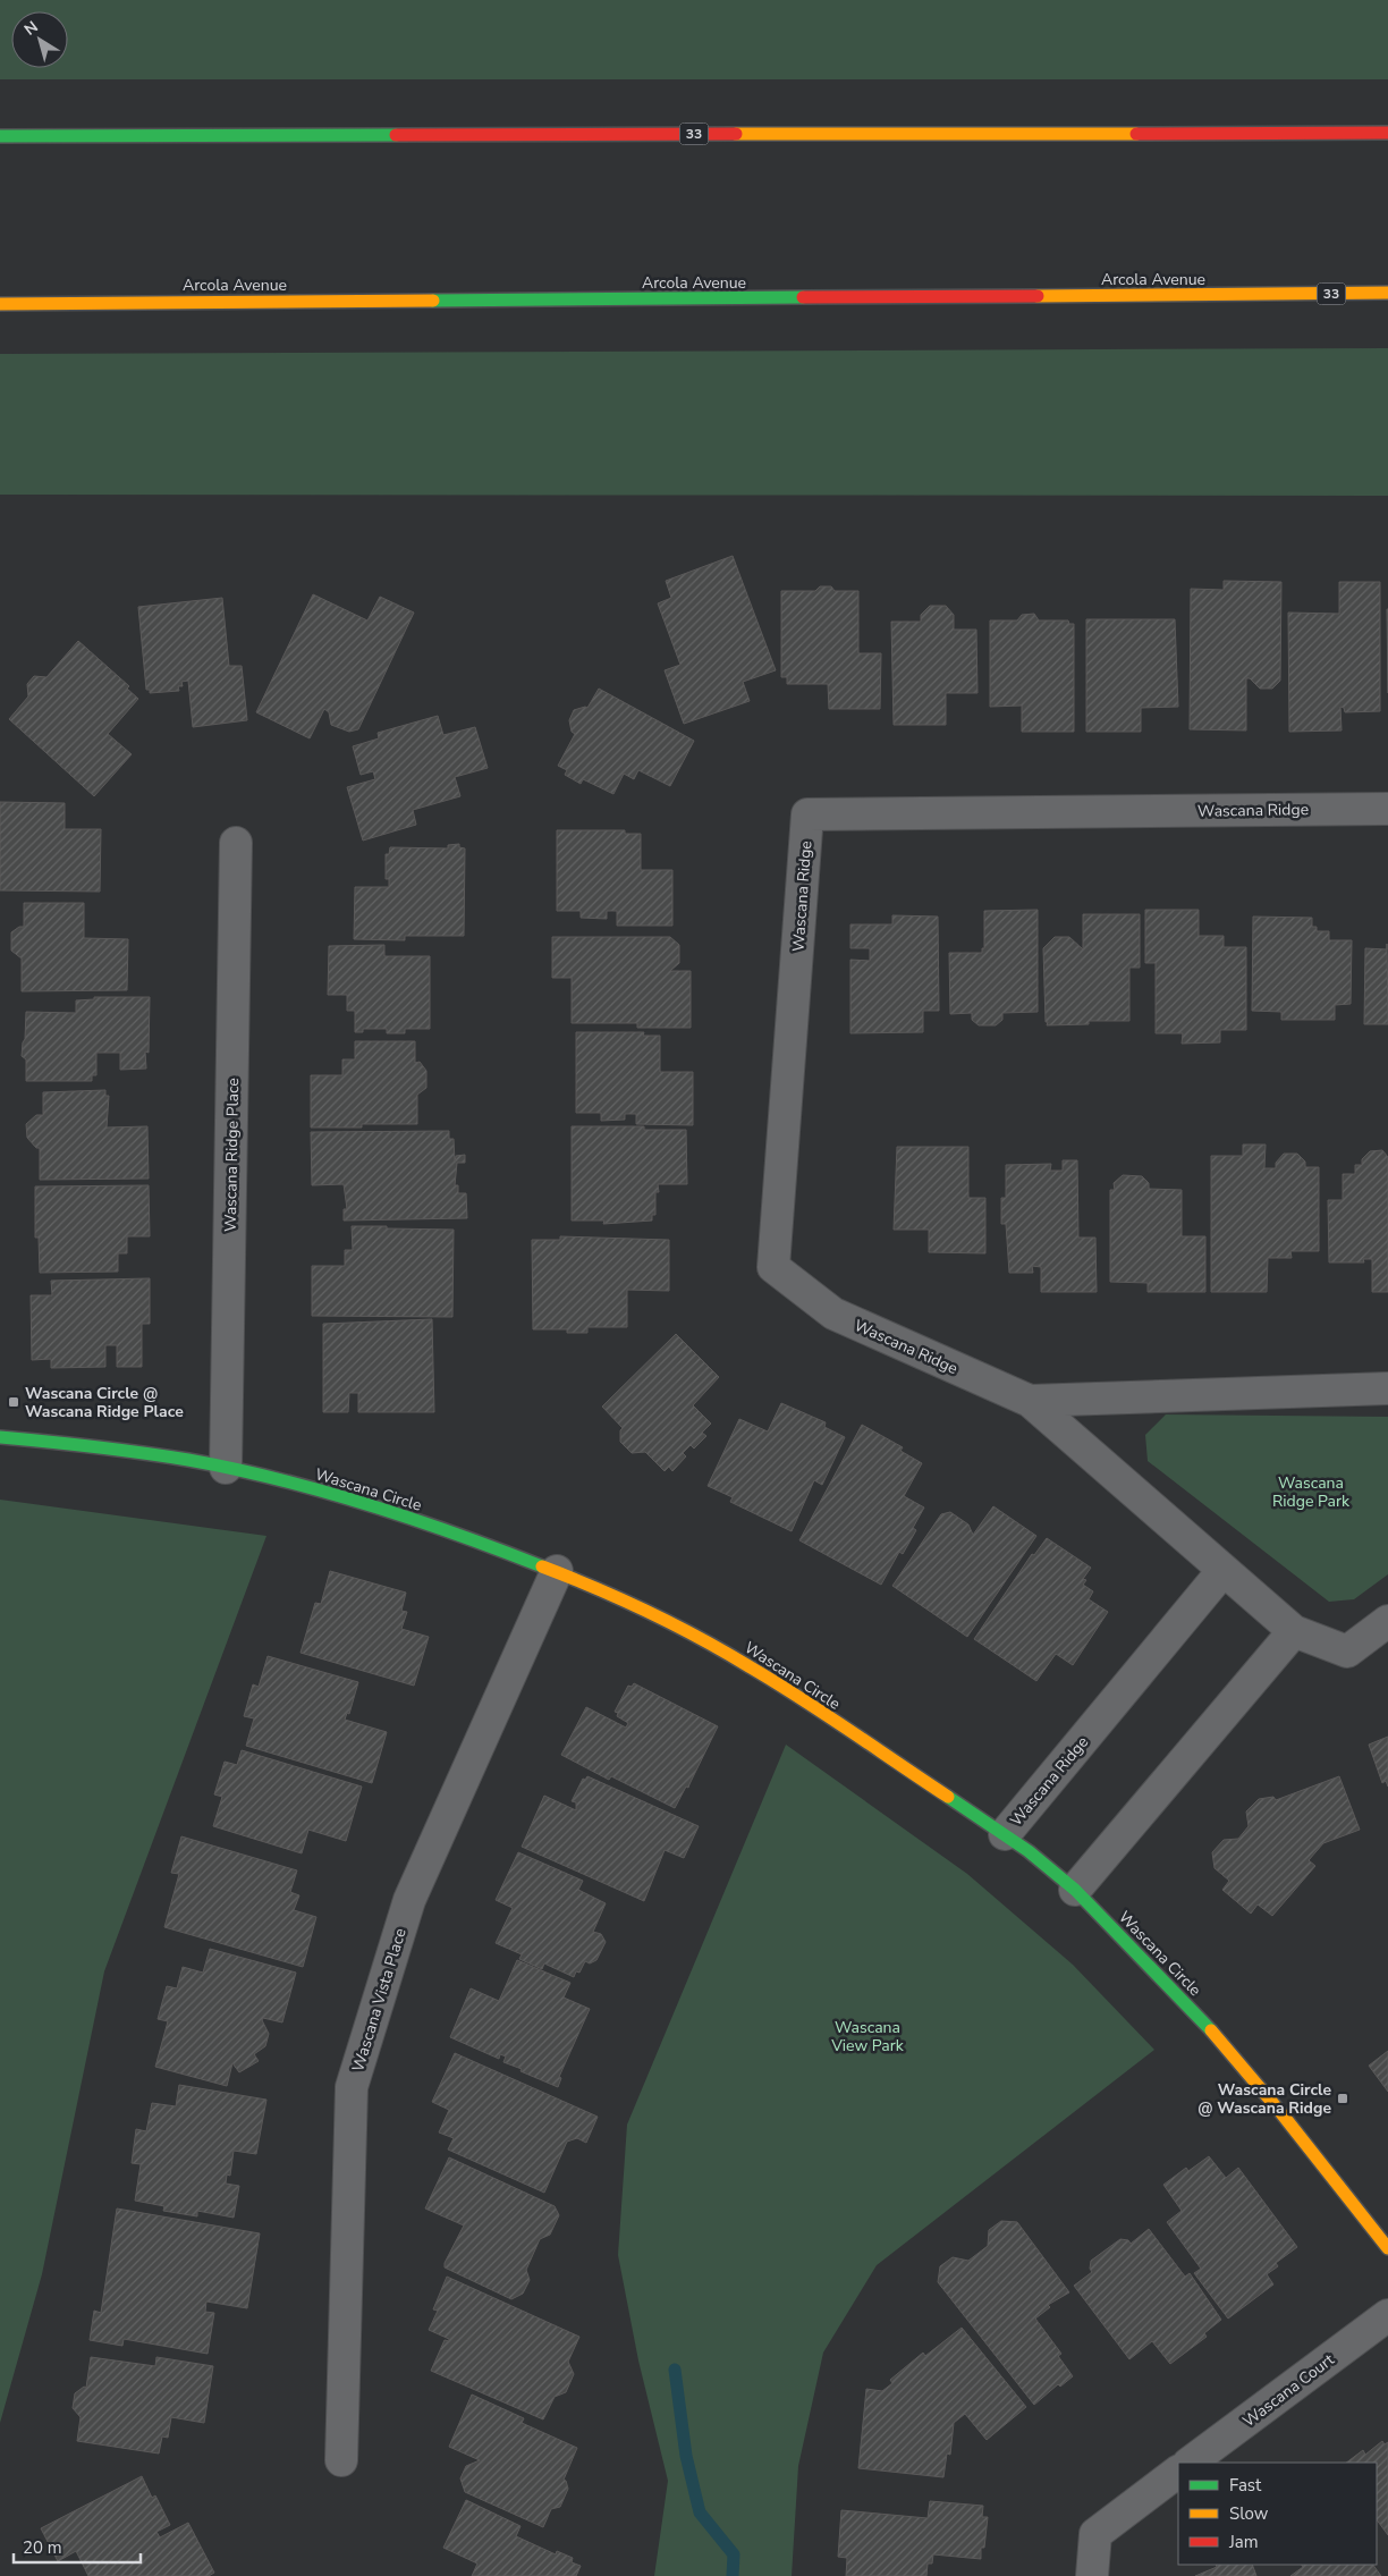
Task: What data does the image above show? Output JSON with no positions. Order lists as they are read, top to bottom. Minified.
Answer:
{"streets":{"main road":["33","Arcola Avenue","Wascana Circle"],"street":["Wascana Ridge","Wascana Ridge Place","Wascana Vista Place","Wascana Court"]},"crossings":[["Wascana Ridge","Wascana Circle"],["Wascana Ridge Place","Wascana Circle"],["Wascana Circle","Wascana Vista Place"]],"parks":["Wascana Ridge Park","Wascana View Park"],"places":{"transit":["Wascana Circle @ Wascana Ridge Place","Wascana Circle @ Wascana Ridge"]},"legend":["Fast","Slow","Jam"],"scale_bar":"20 m","north":"top left"}
